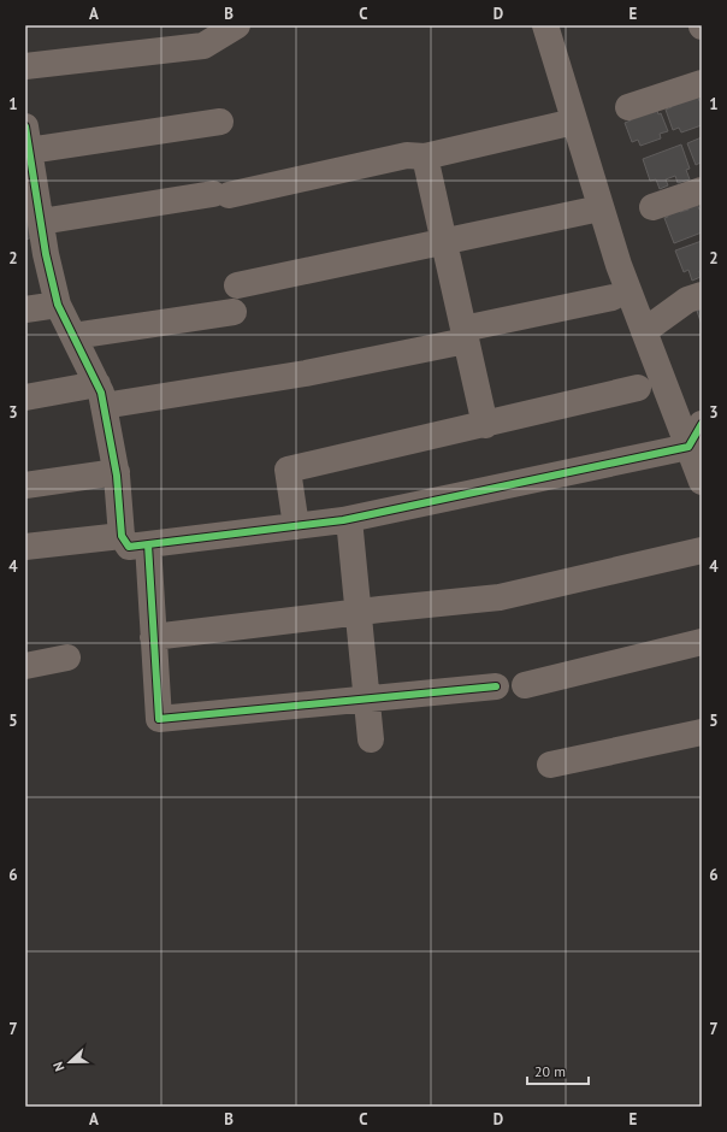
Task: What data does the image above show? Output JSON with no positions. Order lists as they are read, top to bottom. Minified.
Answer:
{"scale_bar":"20 m","north":"left","grid":{"columns":["A","B","C","D","E"],"rows":["1","2","3","4","5","6","7"]}}
